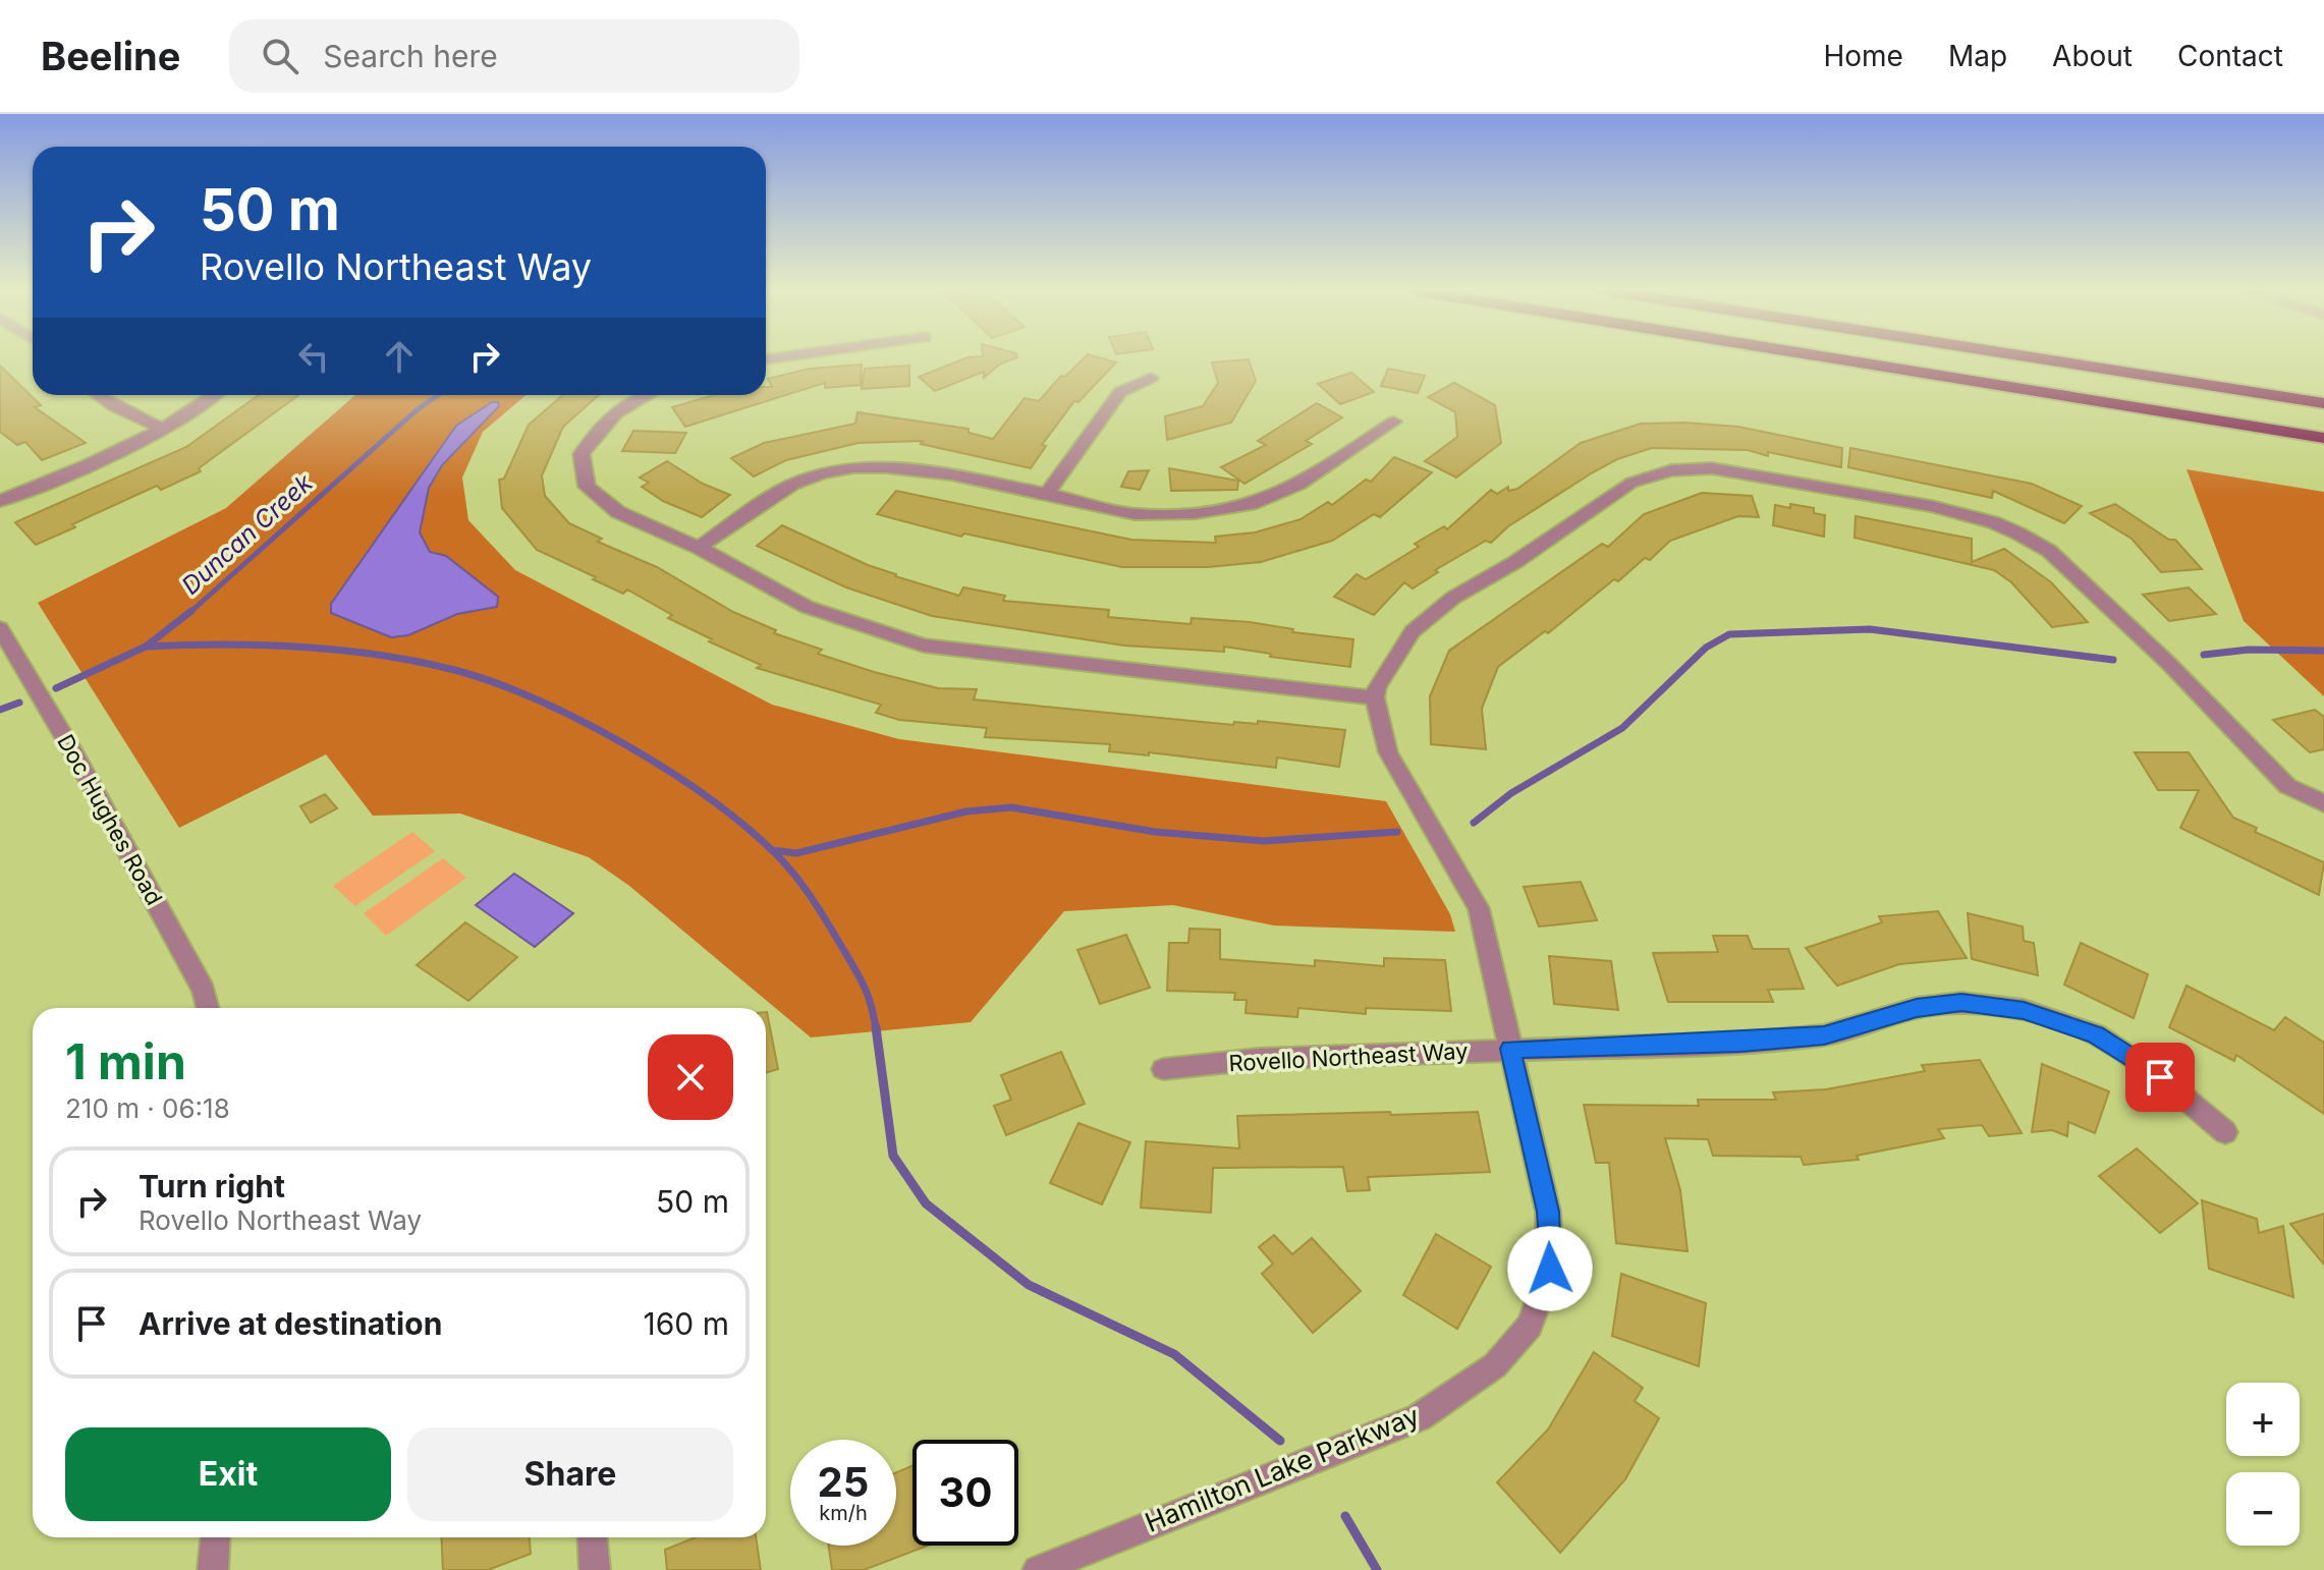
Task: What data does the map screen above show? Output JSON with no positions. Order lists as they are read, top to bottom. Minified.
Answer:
{"streets":{"street":["Doc Hughes Road","Rovello Northeast Way","Hamilton Lake Parkway"]},"crossings":[["Rovello Northeast Way","Hamilton Lake Parkway"]],"water":["Duncan Creek"],"page":{"header":"Beeline","search":"Search here","nav":["Home","Map","About","Contact"],"turn":["50 m","Rovello Northeast Way"],"heading":["1 min","210 m · 06:18"],"list":[{"name":"Turn right","note":"Rovello Northeast Way","value":"50 m"},{"name":"Arrive at destination","value":"160 m"}],"map_buttons":["+","−"],"buttons":["Exit","Share"],"speed":"25 km/h","limit":"30"}}
